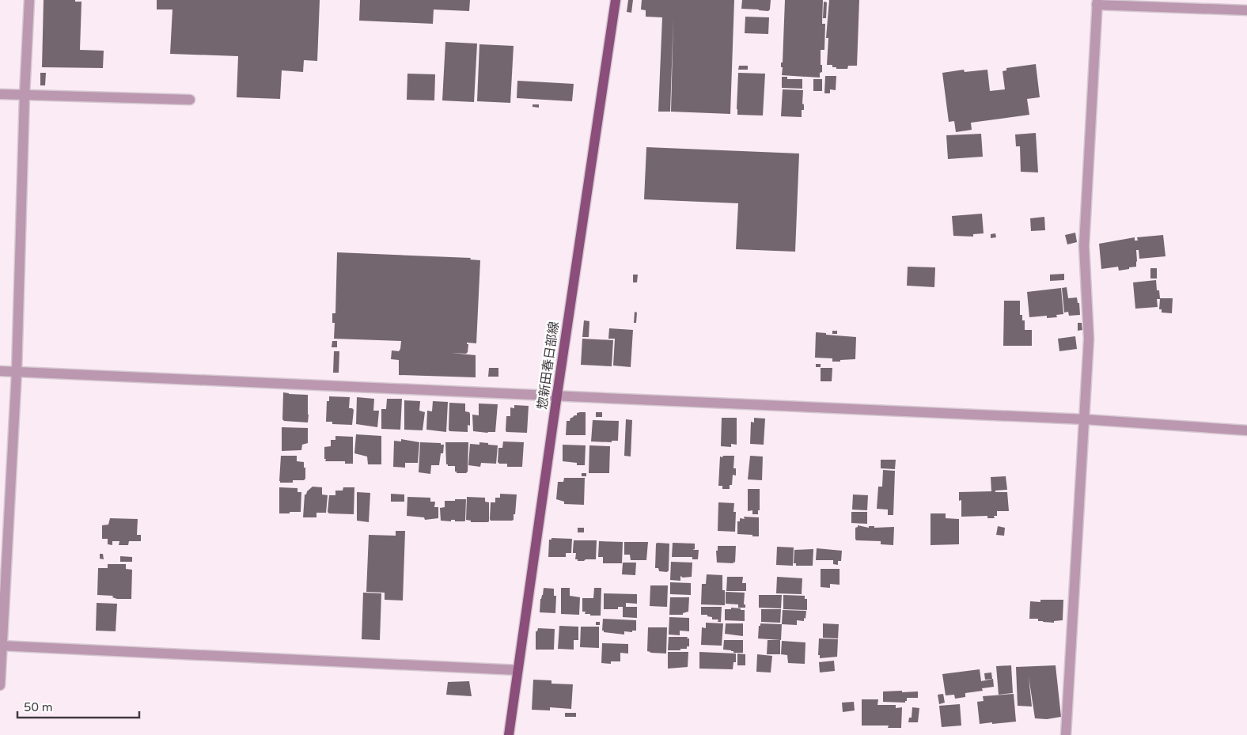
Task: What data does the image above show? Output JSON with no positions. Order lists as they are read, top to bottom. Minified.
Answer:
{"streets":{"main road":["惣新田春日部線"]},"scale_bar":"50 m"}
